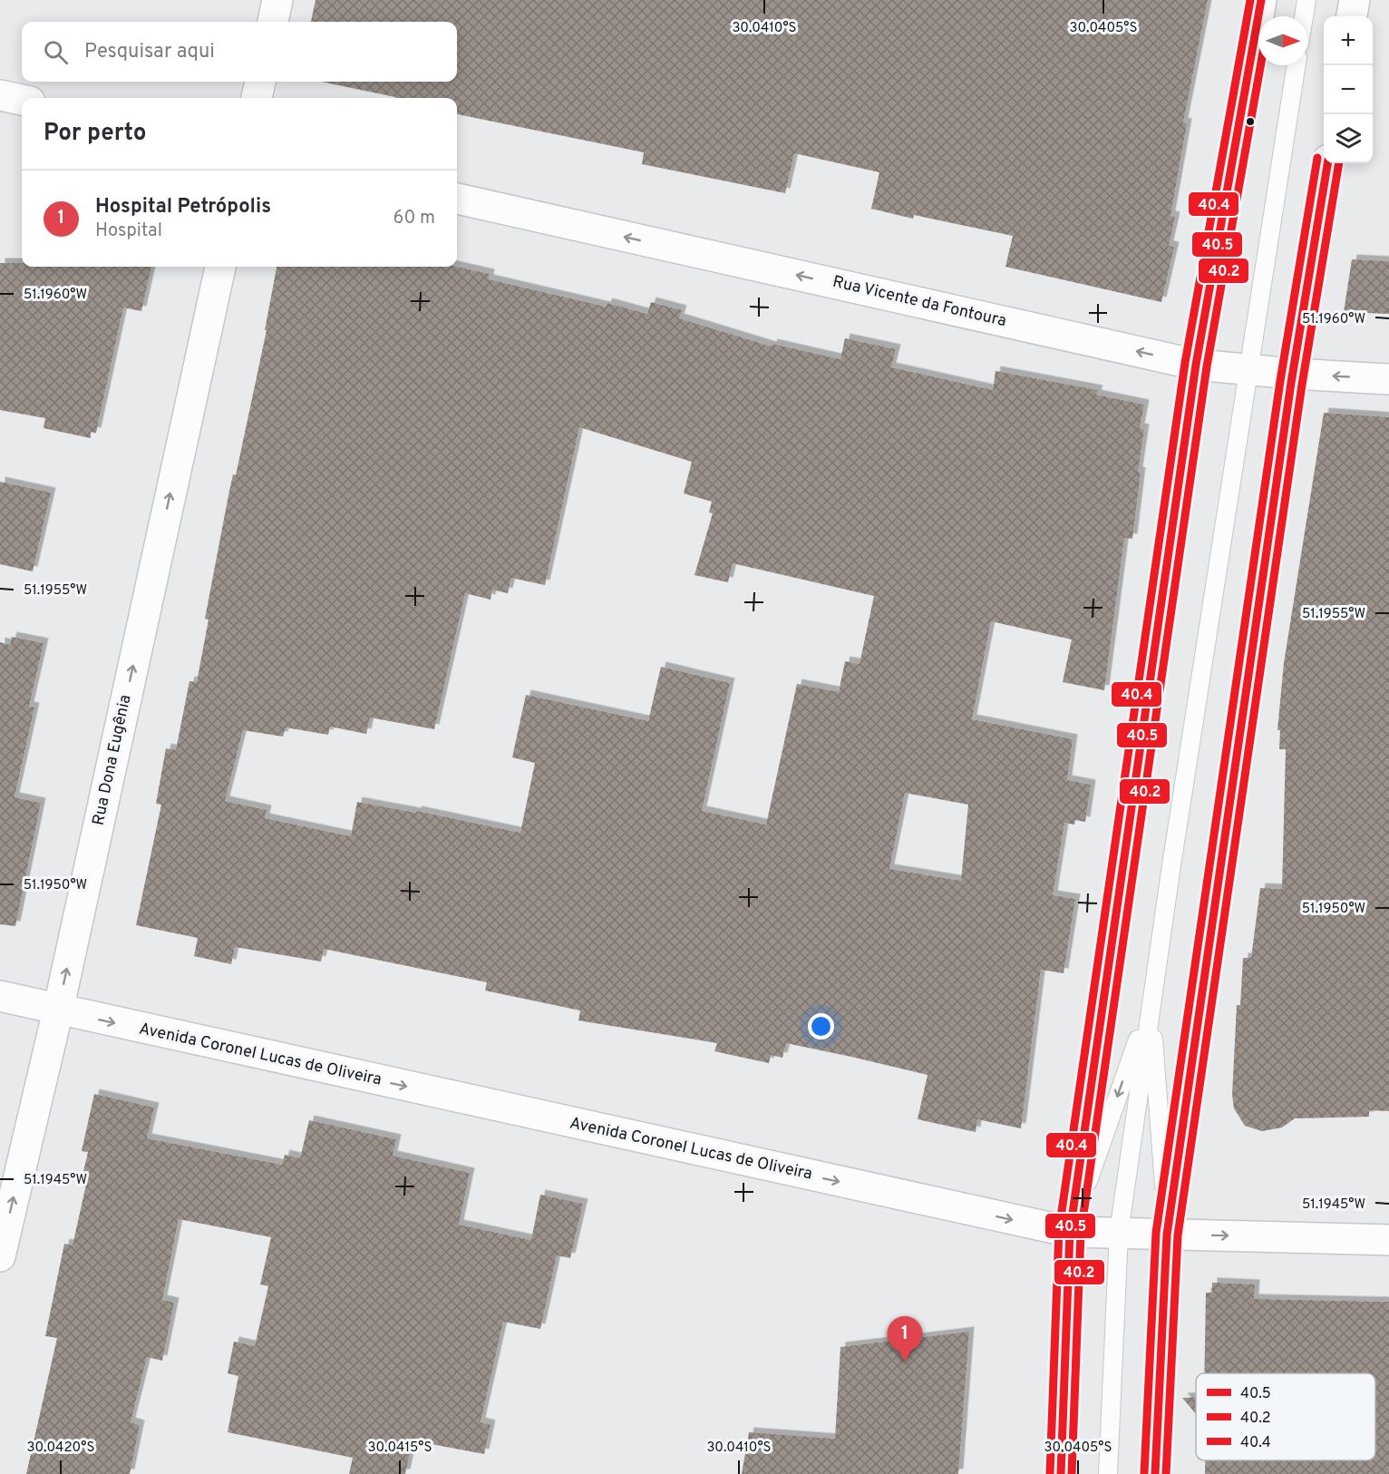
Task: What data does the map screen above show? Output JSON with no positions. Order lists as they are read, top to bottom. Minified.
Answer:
{"streets":{"street":["Rua Vicente da Fontoura","Rua Dona Eugênia","Avenida Coronel Lucas de Oliveira"]},"crossings":[["Rua Dona Eugênia","Avenida Coronel Lucas de Oliveira"]],"one_way":["Rua Vicente da Fontoura","Rua Dona Eugênia","Avenida Coronel Lucas de Oliveira"],"lines":["transit line 40.5","transit line 40.4","transit line 40.2"],"legend":["40.5","40.2","40.4"],"north":"right","page":{"map_buttons":["+","−"],"search":"Pesquisar aqui","heading":"Por perto","list":[{"mark":"1","name":"Hospital Petrópolis","note":"Hospital","value":"60 m"}],"pins":"1"},"coordinates":["30.0410°S","30.0405°S","51.1960°W","51.1955°W","51.1950°W","51.1945°W","30.0420°S","30.0415°S"]}
